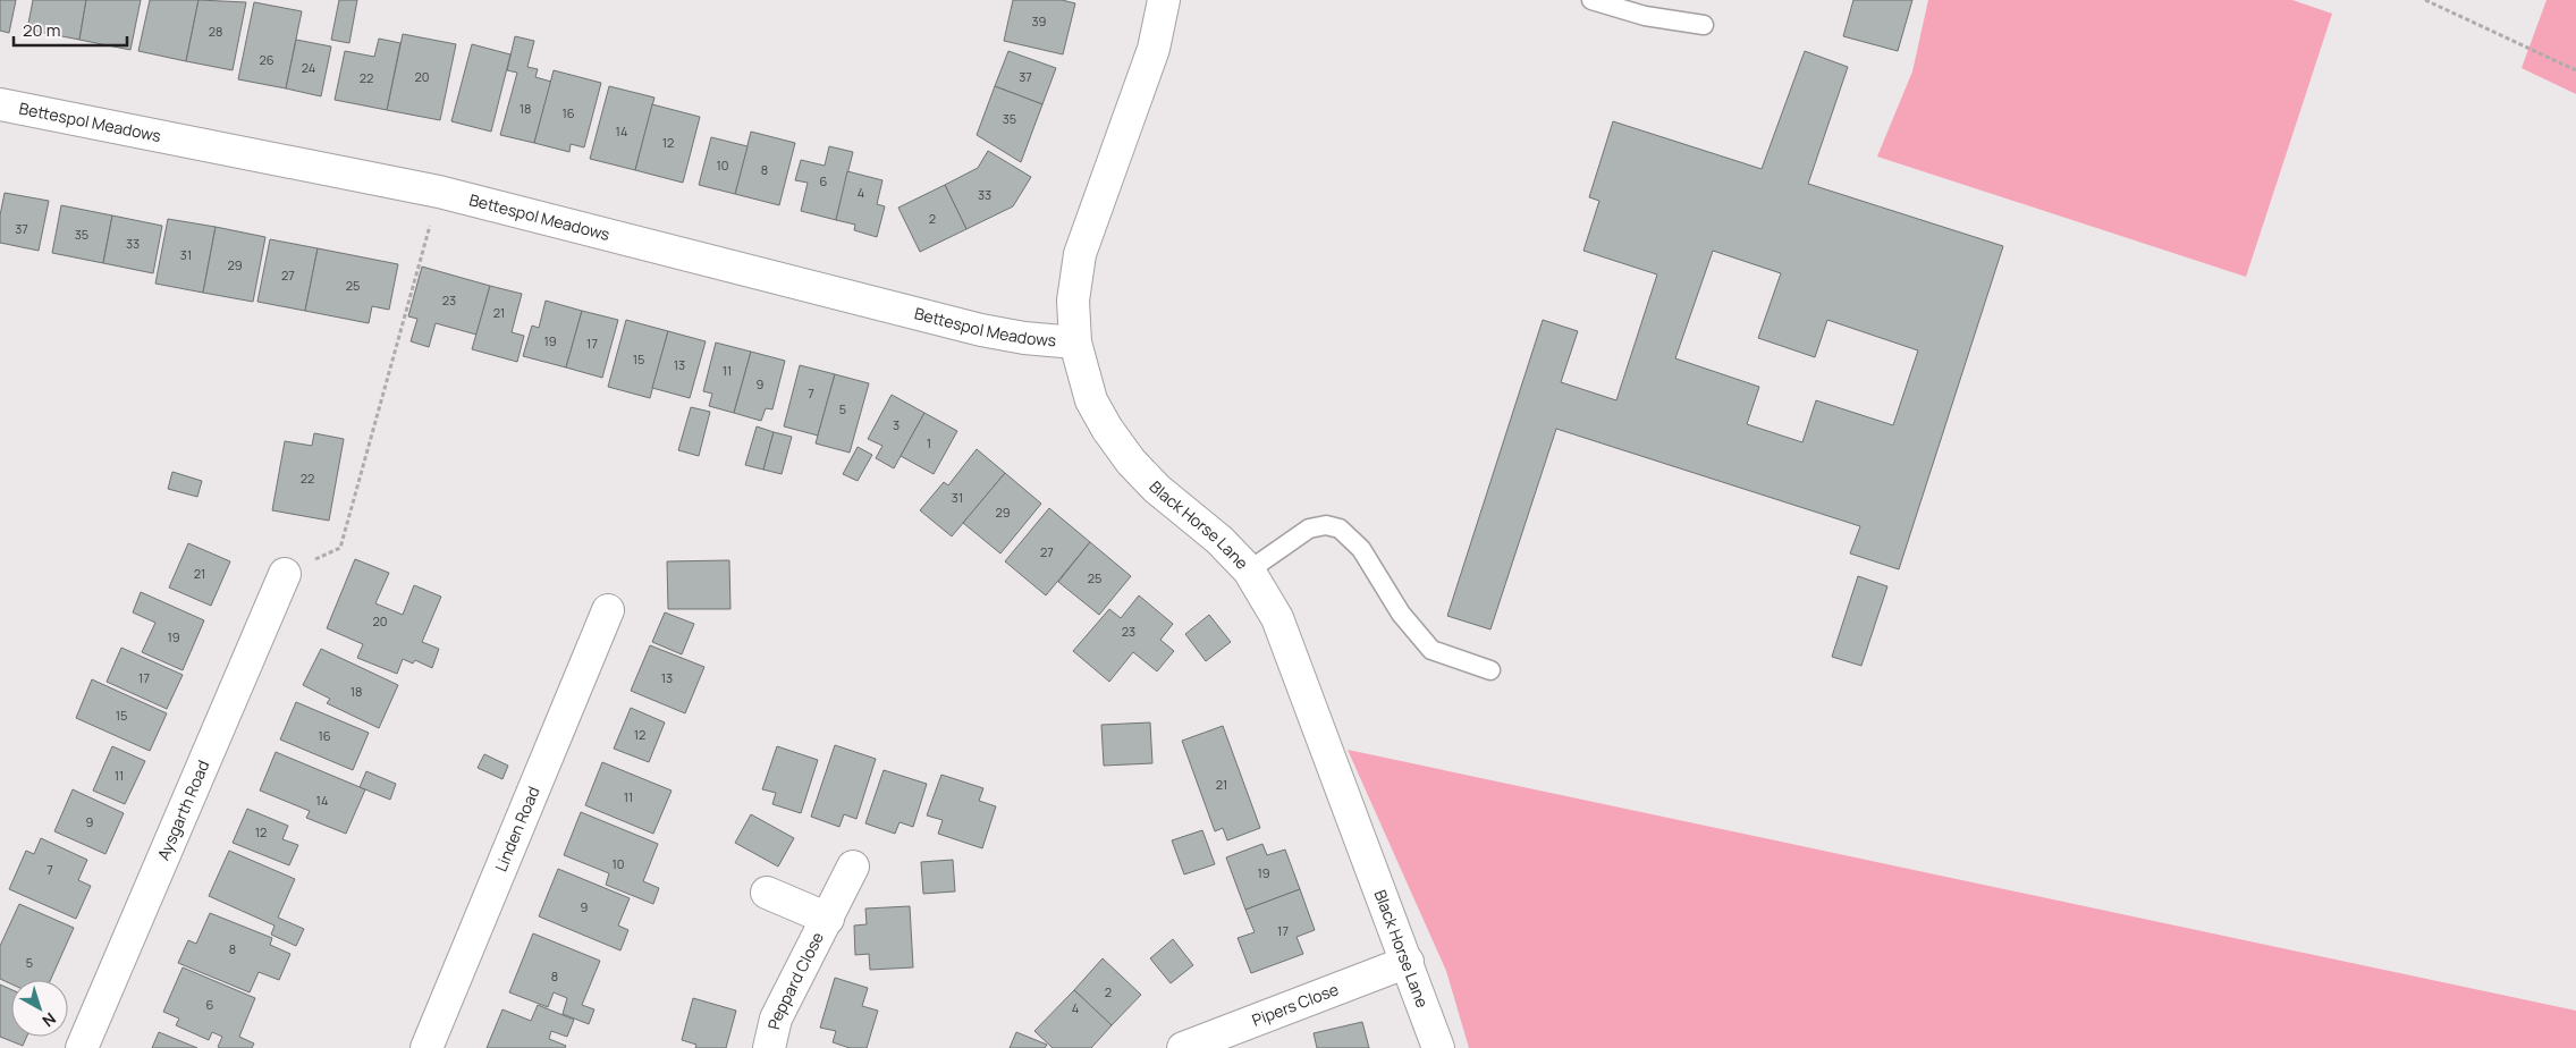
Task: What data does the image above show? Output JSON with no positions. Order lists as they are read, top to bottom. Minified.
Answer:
{"streets":{"street":["Bettespol Meadows","Black Horse Lane","Aysgarth Road","Linden Road","Peppard Close","Pipers Close"]},"crossings":[["Bettespol Meadows","Black Horse Lane"],["Black Horse Lane","Pipers Close"]],"house_numbers":["39","28","26","24","20","37","22","18","16","35","14","12","10","8","6","4","33","2","37","35","33","31","29","27","25","23","21","19","17","15","13","11","9","7","5","3","1","22","31","29","27","21","25","20","23","19","17","13","18","15","12","16","11","21","11","14","9","12","10","7","19","9","17","8","5","8","2","6","4"],"scale_bar":"20 m","north":"bottom right"}
